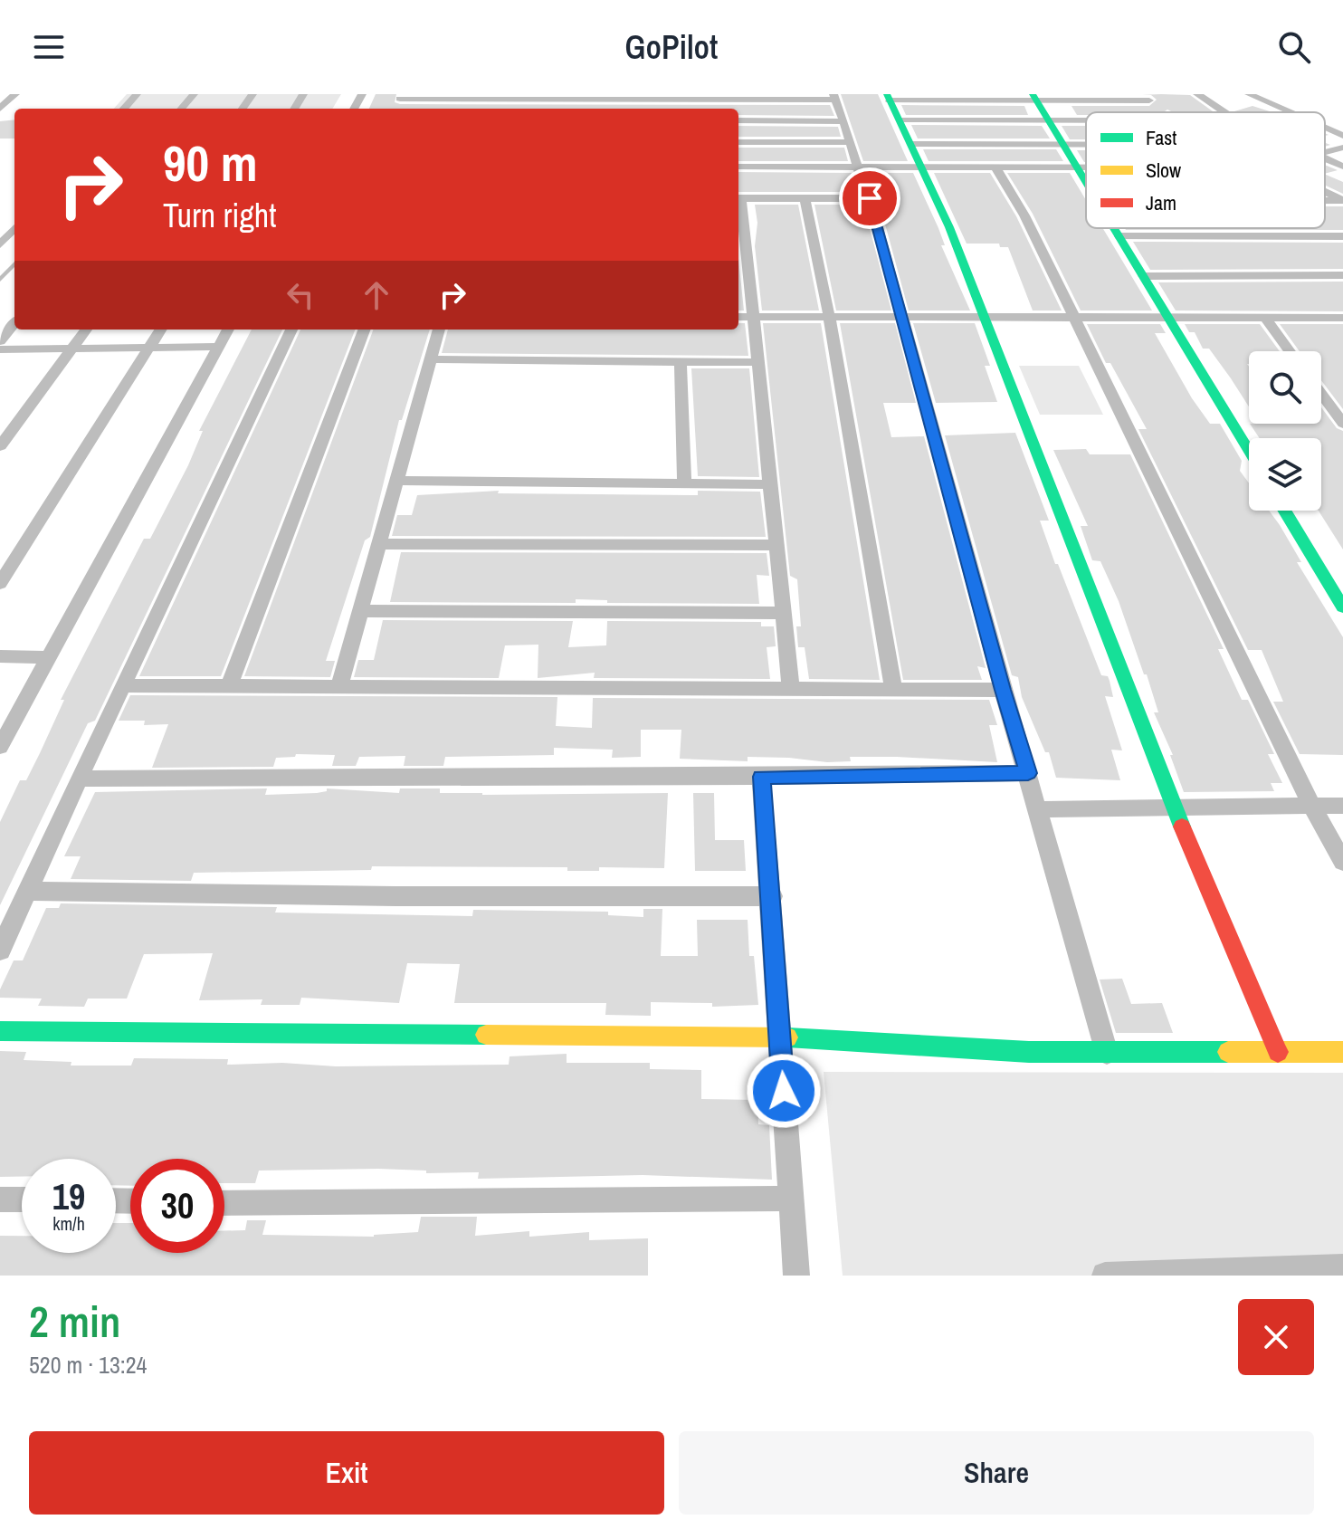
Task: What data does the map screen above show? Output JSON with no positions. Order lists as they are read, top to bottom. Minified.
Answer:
{"legend":["Fast","Slow","Jam"],"page":{"header":"GoPilot","turn":["90 m","Turn right"],"speed":"19 km/h","limit":"30","heading":["2 min","520 m · 13:24"],"buttons":["Exit","Share"]}}
